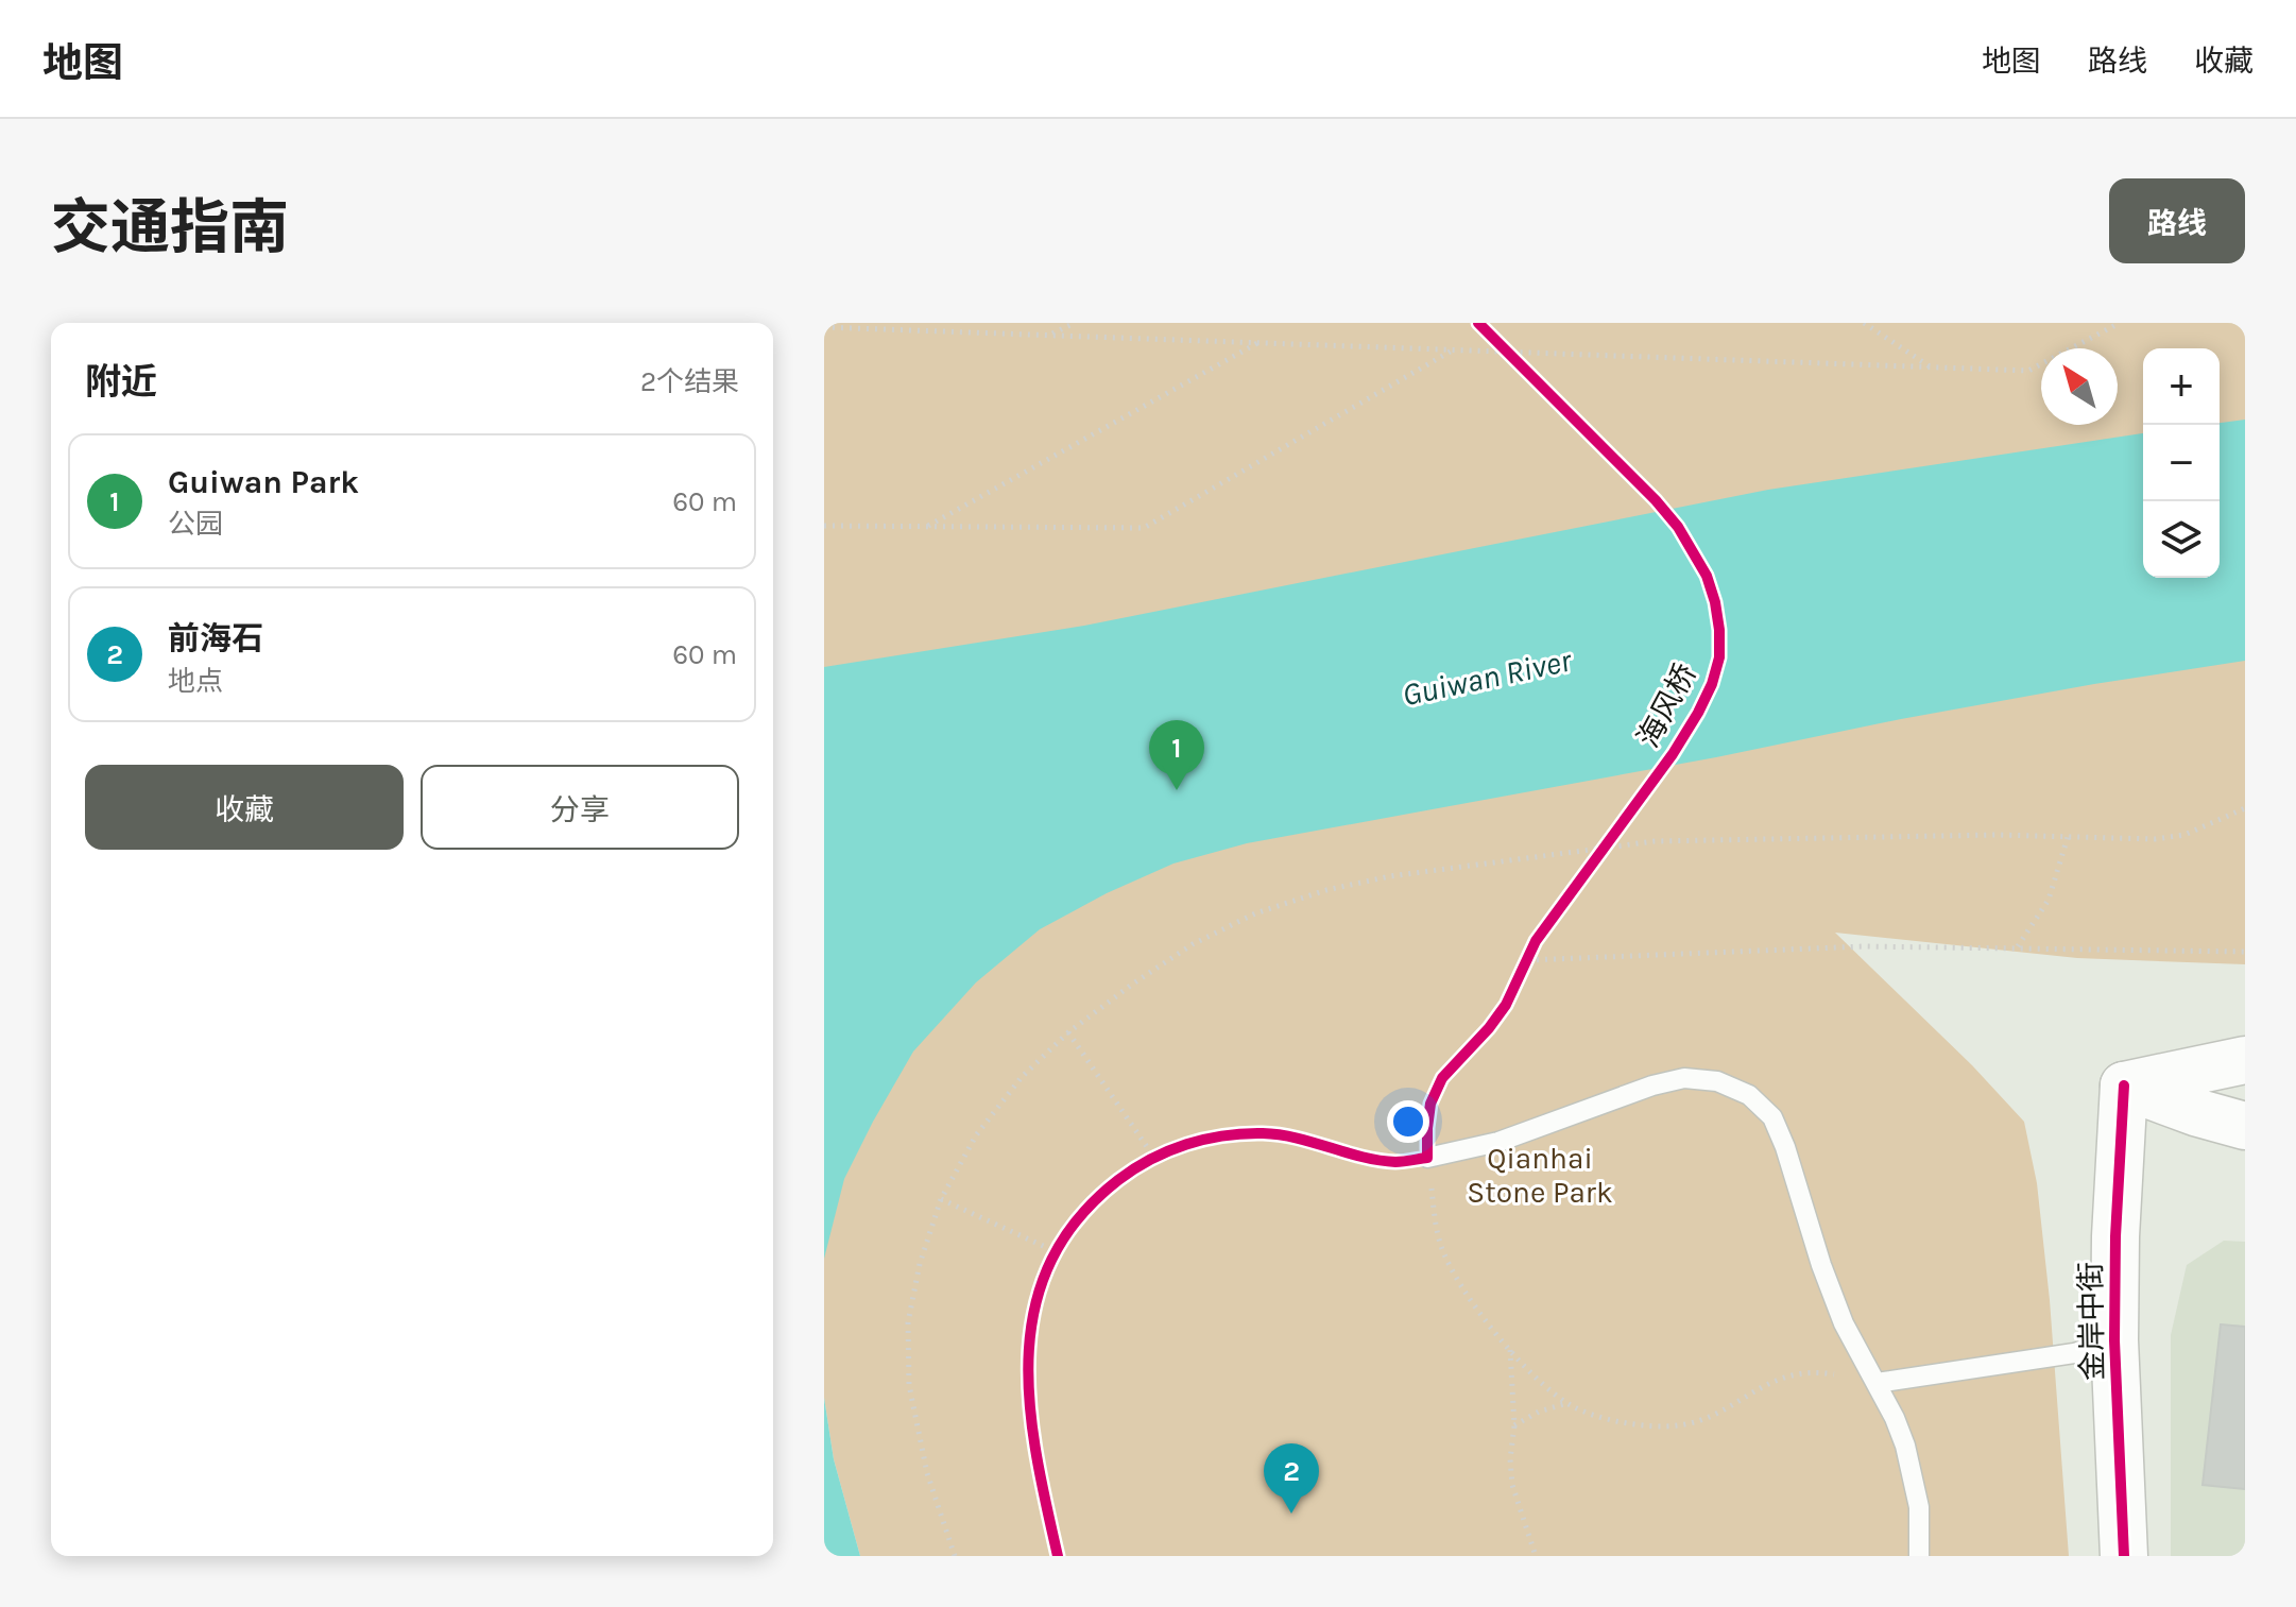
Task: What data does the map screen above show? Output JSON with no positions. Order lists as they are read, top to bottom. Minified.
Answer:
{"streets":{"street":["金岸中街"],"cycle path":["海风桥"]},"water":["Guiwan River"],"parks":["Qianhai Stone Park"],"north":"top left","page":{"header":"地图","nav":["地图","路线","收藏"],"title":"交通指南","buttons":["路线",["收藏","分享"]],"heading":["附近","2个结果"],"map_buttons":["+","−"],"list":[{"mark":"1","name":"Guiwan Park","note":"公园","value":"60 m"},{"mark":"2","name":"前海石","note":"地点","value":"60 m"}],"pins":["1","2"]}}
